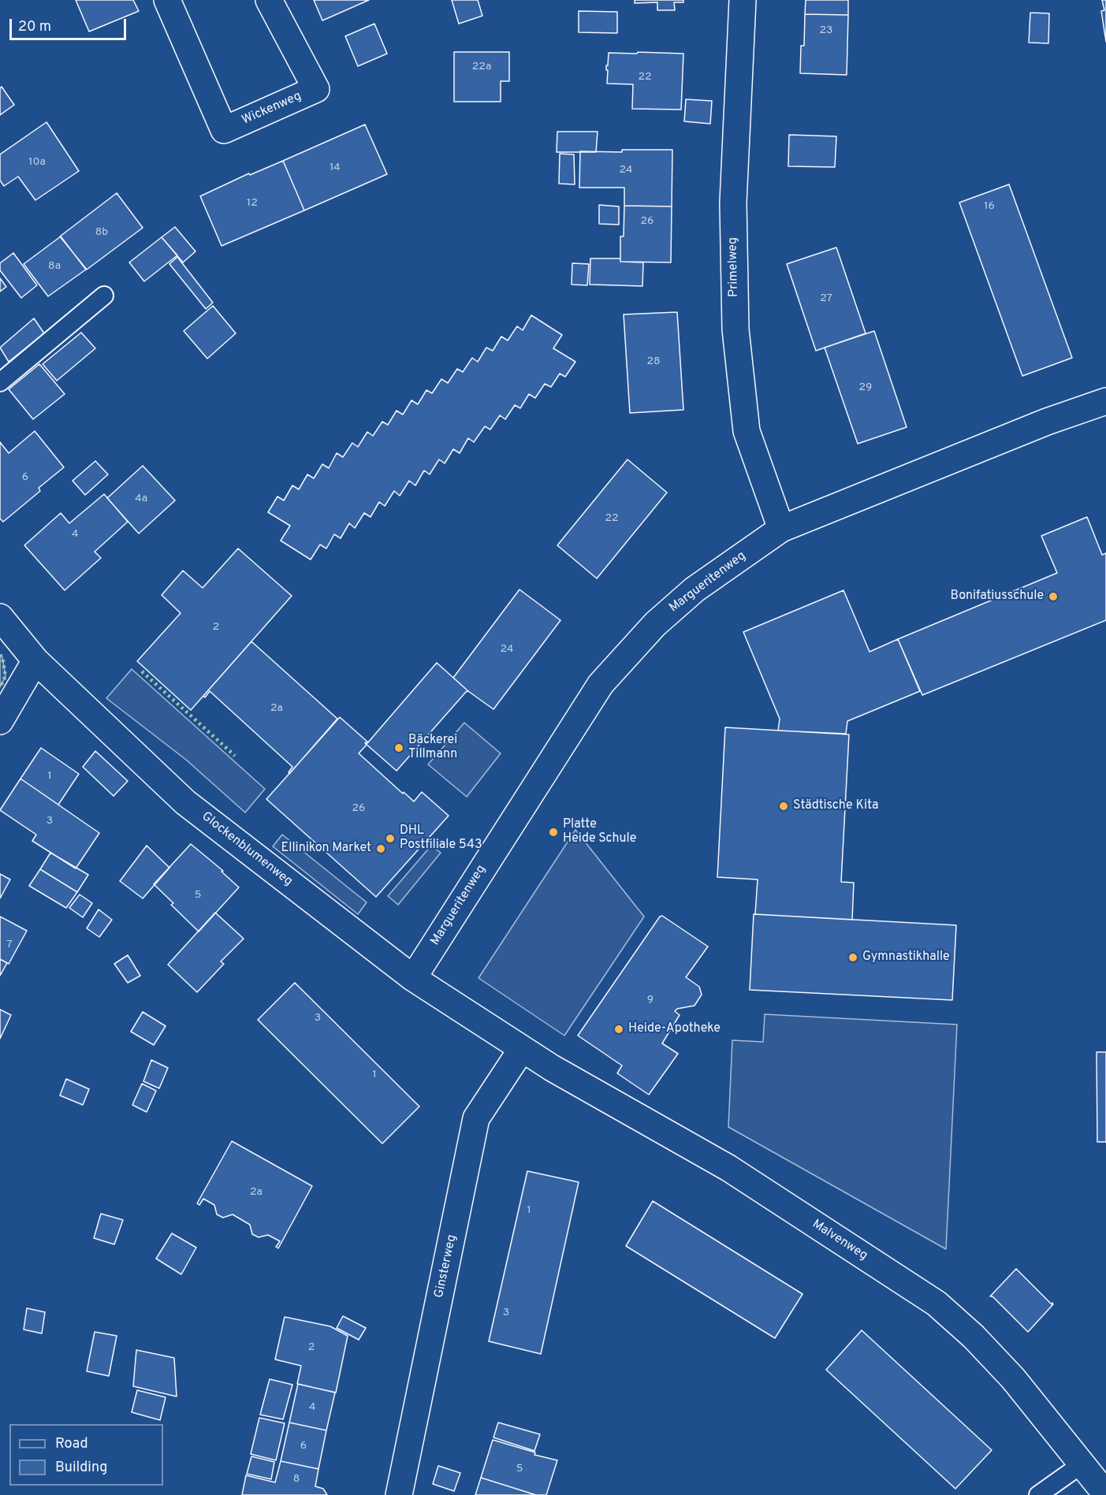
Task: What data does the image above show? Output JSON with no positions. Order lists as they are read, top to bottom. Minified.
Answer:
{"streets":{"street":["Wickenweg","Primelweg","Margueritenweg","Glockenblumenweg","Malvenweg","Ginsterweg"]},"crossings":[["Primelweg","Margueritenweg"],["Margueritenweg","Glockenblumenweg"],["Glockenblumenweg","Malvenweg"],["Glockenblumenweg","Ginsterweg"],["Malvenweg","Ginsterweg"]],"places":["Bonifatiusschule","Bäckerei Tillmann","Städtische Kita","Platte Heide Schule","DHL Postfiliale 543","Ellinikon Market","Gymnastikhalle","Heide-Apotheke"],"house_numbers":["23","22a","22","10a","14","24","12","16","26","8b","8a","27","28","29","6","4a","22","4","2","24","2a","1","26","3","5","7","9","3","1","2a","1","3","2","4","6","5","8"],"legend":["Road","Building"],"scale_bar":"20 m"}
